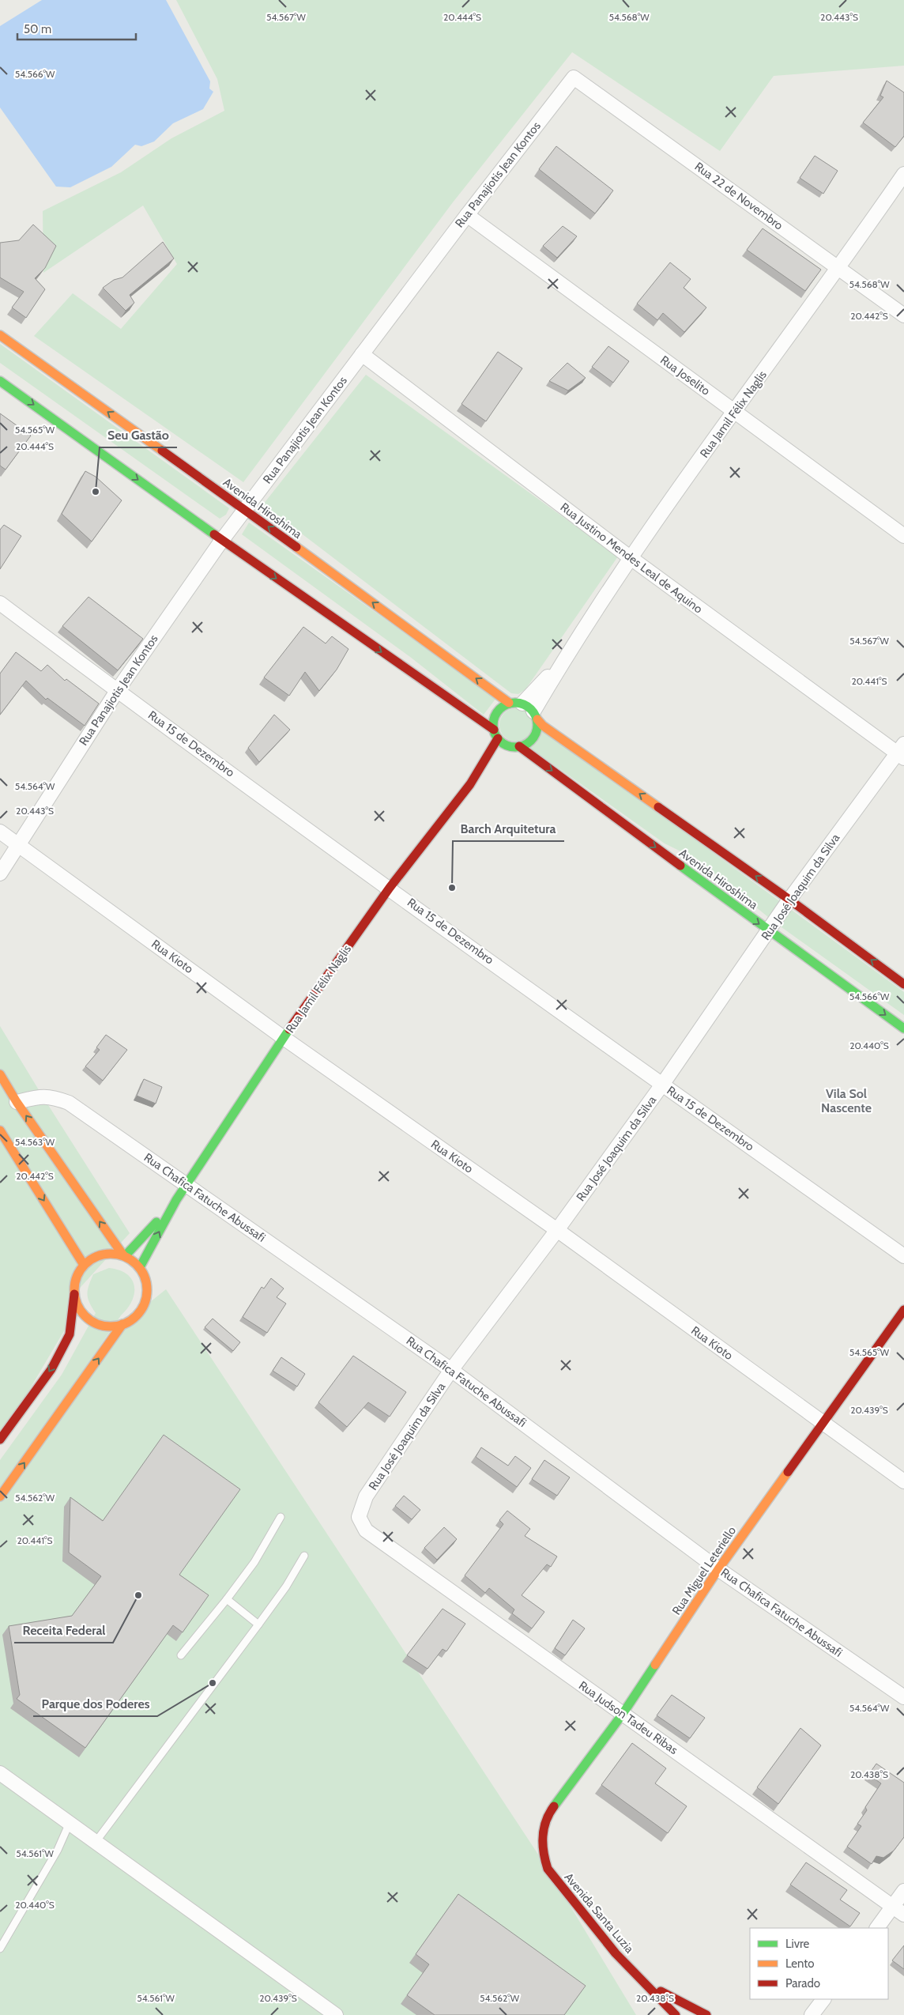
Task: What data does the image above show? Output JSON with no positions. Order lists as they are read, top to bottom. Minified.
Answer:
{"streets":{"main road":["Rua Jamil Félix Naglis","Avenida Hiroshima","Rua Miguel Leteriello","Avenida Santa Luzia"],"street":["Rua Panajiotis Jean Kontos","Rua 22 de Novembro","Rua Joselito","Rua Justino Mendes Leal de Aquino","Rua 15 de Dezembro","Rua José Joaquim da Silva","Rua Kioto","Rua Chafica Fatuche Abussafi","Rua Judson Tadeu Ribas"]},"crossings":[["Rua Panajiotis Jean Kontos","Rua 22 de Novembro"],["Rua Panajiotis Jean Kontos","Rua Joselito"],["Rua Panajiotis Jean Kontos","Avenida Hiroshima"],["Rua Panajiotis Jean Kontos","Rua Justino Mendes Leal de Aquino"],["Rua Panajiotis Jean Kontos","Rua 15 de Dezembro"],["Rua Panajiotis Jean Kontos","Rua Kioto"],["Rua 22 de Novembro","Rua Jamil Félix Naglis"],["Rua Joselito","Rua Jamil Félix Naglis"],["Rua Jamil Félix Naglis","Avenida Hiroshima"],["Rua Jamil Félix Naglis","Rua Justino Mendes Leal de Aquino"],["Rua Jamil Félix Naglis","Rua 15 de Dezembro"],["Rua Jamil Félix Naglis","Rua Kioto"],["Rua Jamil Félix Naglis","Rua Chafica Fatuche Abussafi"],["Avenida Hiroshima","Rua José Joaquim da Silva"],["Rua Justino Mendes Leal de Aquino","Rua José Joaquim da Silva"],["Rua 15 de Dezembro","Rua José Joaquim da Silva"],["Rua José Joaquim da Silva","Rua Kioto"],["Rua José Joaquim da Silva","Rua Chafica Fatuche Abussafi"],["Rua José Joaquim da Silva","Rua Judson Tadeu Ribas"],["Rua Kioto","Rua Miguel Leteriello"],["Rua Chafica Fatuche Abussafi","Rua Miguel Leteriello"],["Rua Miguel Leteriello","Rua Judson Tadeu Ribas"],["Rua Miguel Leteriello","Avenida Santa Luzia"]],"districts":["Vila Sol Nascente"],"places":["Seu Gastão","Barch Arquitetura","Receita Federal","Parque dos Poderes"],"legend":["Livre","Lento","Parado"],"scale_bar":"50 m","coordinates":["20.444°S","20.443°S","54.567°W","54.568°W","54.566°W","20.442°S","54.565°W","20.441°S","54.564°W","20.440°S","54.563°W","20.439°S","54.562°W","20.438°S","54.561°W"]}
